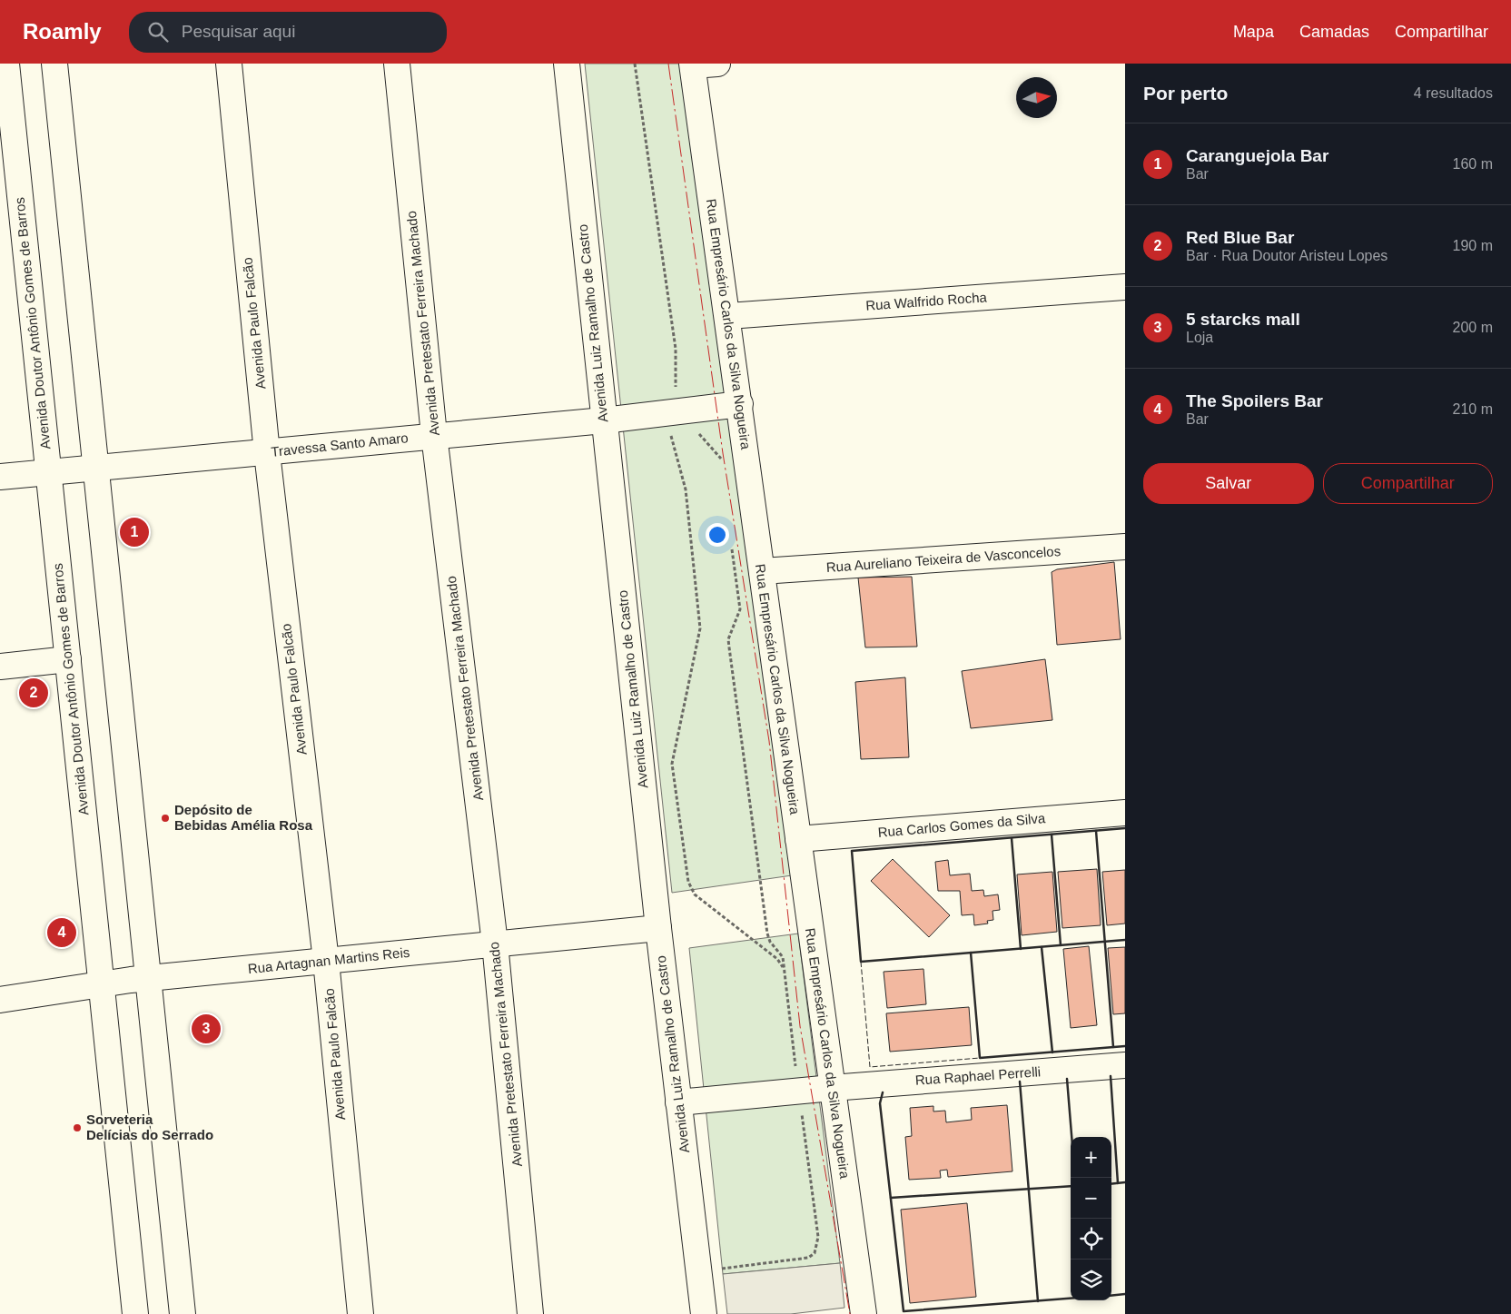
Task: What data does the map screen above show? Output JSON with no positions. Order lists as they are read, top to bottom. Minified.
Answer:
{"streets":{"street":["Rua Walfrido Rocha","Avenida Doutor Antônio Gomes de Barros","Avenida Paulo Falcão","Avenida Pretestato Ferreira Machado","Avenida Luiz Ramalho de Castro","Rua Empresário Carlos da Silva Nogueira","Travessa Santo Amaro","Rua Aureliano Teixeira de Vasconcelos","Rua Carlos Gomes da Silva","Rua Artagnan Martins Reis","Rua Raphael Perrelli"]},"crossings":[["Rua Walfrido Rocha","Rua Empresário Carlos da Silva Nogueira"],["Avenida Doutor Antônio Gomes de Barros","Travessa Santo Amaro"],["Avenida Doutor Antônio Gomes de Barros","Rua Artagnan Martins Reis"],["Avenida Paulo Falcão","Travessa Santo Amaro"],["Avenida Paulo Falcão","Rua Artagnan Martins Reis"],["Avenida Pretestato Ferreira Machado","Travessa Santo Amaro"],["Avenida Pretestato Ferreira Machado","Rua Artagnan Martins Reis"],["Avenida Luiz Ramalho de Castro","Travessa Santo Amaro"],["Avenida Luiz Ramalho de Castro","Rua Artagnan Martins Reis"],["Avenida Luiz Ramalho de Castro","Rua Raphael Perrelli"],["Rua Empresário Carlos da Silva Nogueira","Travessa Santo Amaro"],["Rua Empresário Carlos da Silva Nogueira","Rua Aureliano Teixeira de Vasconcelos"],["Rua Empresário Carlos da Silva Nogueira","Rua Carlos Gomes da Silva"],["Rua Empresário Carlos da Silva Nogueira","Rua Raphael Perrelli"]],"places":["Depósito de Bebidas Amélia Rosa","Sorveteria Delícias do Serrado"],"north":"right","page":{"header":"Roamly","search":"Pesquisar aqui","nav":["Mapa","Camadas","Compartilhar"],"heading":["Por perto","4 resultados"],"list":[{"mark":"1","name":"Caranguejola Bar","note":"Bar","value":"160 m"},{"mark":"2","name":"Red Blue Bar","note":"Bar · Rua Doutor Aristeu Lopes","value":"190 m"},{"mark":"3","name":"5 starcks mall","note":"Loja","value":"200 m"},{"mark":"4","name":"The Spoilers Bar","note":"Bar","value":"210 m"}],"buttons":["Salvar","Compartilhar"],"pins":["1","2","4","3"],"map_buttons":["+","−"]}}
